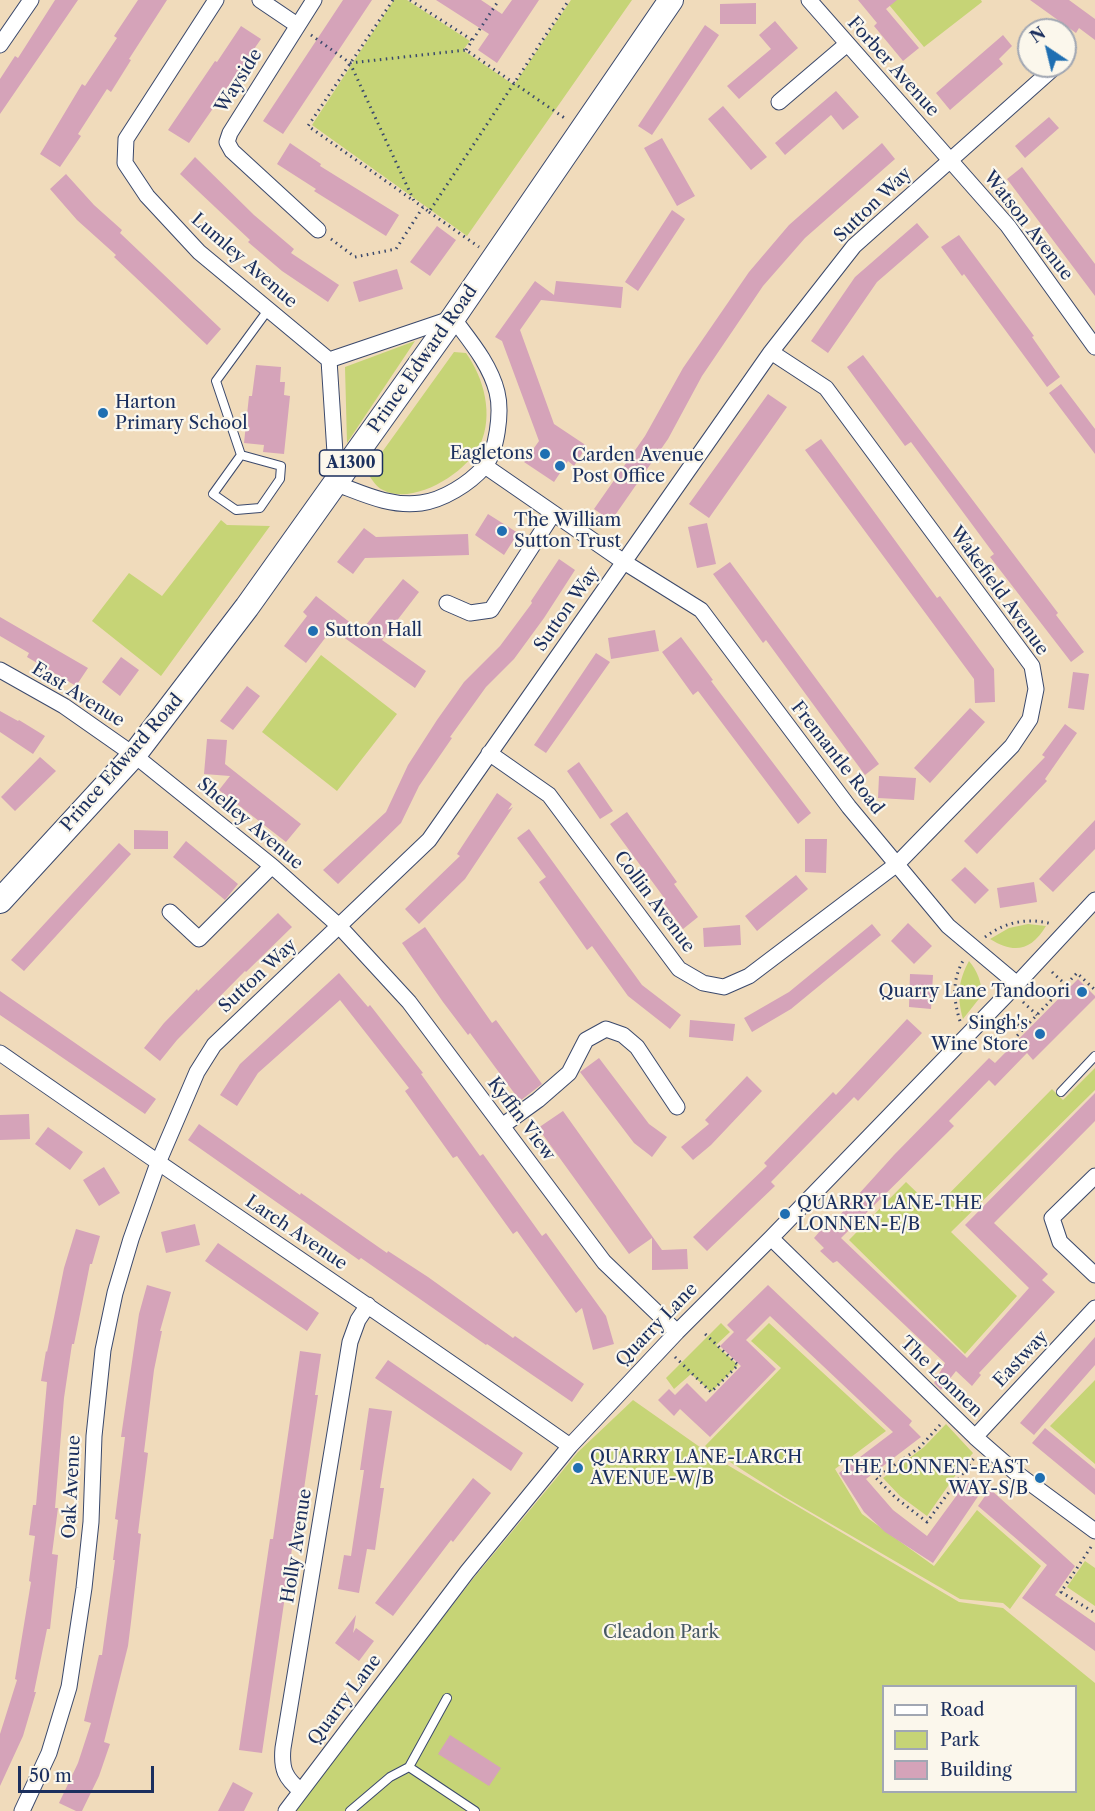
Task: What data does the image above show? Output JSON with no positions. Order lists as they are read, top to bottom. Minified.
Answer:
{"streets":{"main road":["Prince Edward Road","A1300"],"street":["Forber Avenue","Wayside","Sutton Way","Watson Avenue","Lumley Avenue","Wakefield Avenue","East Avenue","Fremantle Road","Shelley Avenue","Collin Avenue","Kyffin View","Larch Avenue","Quarry Lane","Eastway","The Lonnen","Oak Avenue","Holly Avenue"]},"crossings":[["Forber Avenue","Sutton Way"],["Forber Avenue","Watson Avenue"],["Sutton Way","Watson Avenue"],["Sutton Way","Wakefield Avenue"],["Sutton Way","Fremantle Road"],["Sutton Way","Shelley Avenue"],["Sutton Way","Collin Avenue"],["Sutton Way","Kyffin View"],["Sutton Way","Larch Avenue"],["Sutton Way","Oak Avenue"],["Prince Edward Road","East Avenue"],["Prince Edward Road","Shelley Avenue"],["Wakefield Avenue","Fremantle Road"],["Wakefield Avenue","Collin Avenue"],["East Avenue","Shelley Avenue"],["Fremantle Road","Collin Avenue"],["Fremantle Road","Quarry Lane"],["Shelley Avenue","Kyffin View"],["Kyffin View","Quarry Lane"],["Larch Avenue","Quarry Lane"],["Larch Avenue","Oak Avenue"],["Larch Avenue","Holly Avenue"],["Quarry Lane","The Lonnen"],["Quarry Lane","Holly Avenue"],["Eastway","The Lonnen"]],"parks":["Cleadon Park"],"places":["Harton Primary School","Eagletons","Carden Avenue Post Office","The William Sutton Trust","Sutton Hall","Quarry Lane Tandoori","Singh's Wine Store","QUARRY LANE-THE LONNEN-E/B","QUARRY LANE-LARCH AVENUE-W/B","THE LONNEN-EAST WAY-S/B"],"legend":["Road","Park","Building"],"scale_bar":"50 m","north":"top left"}
